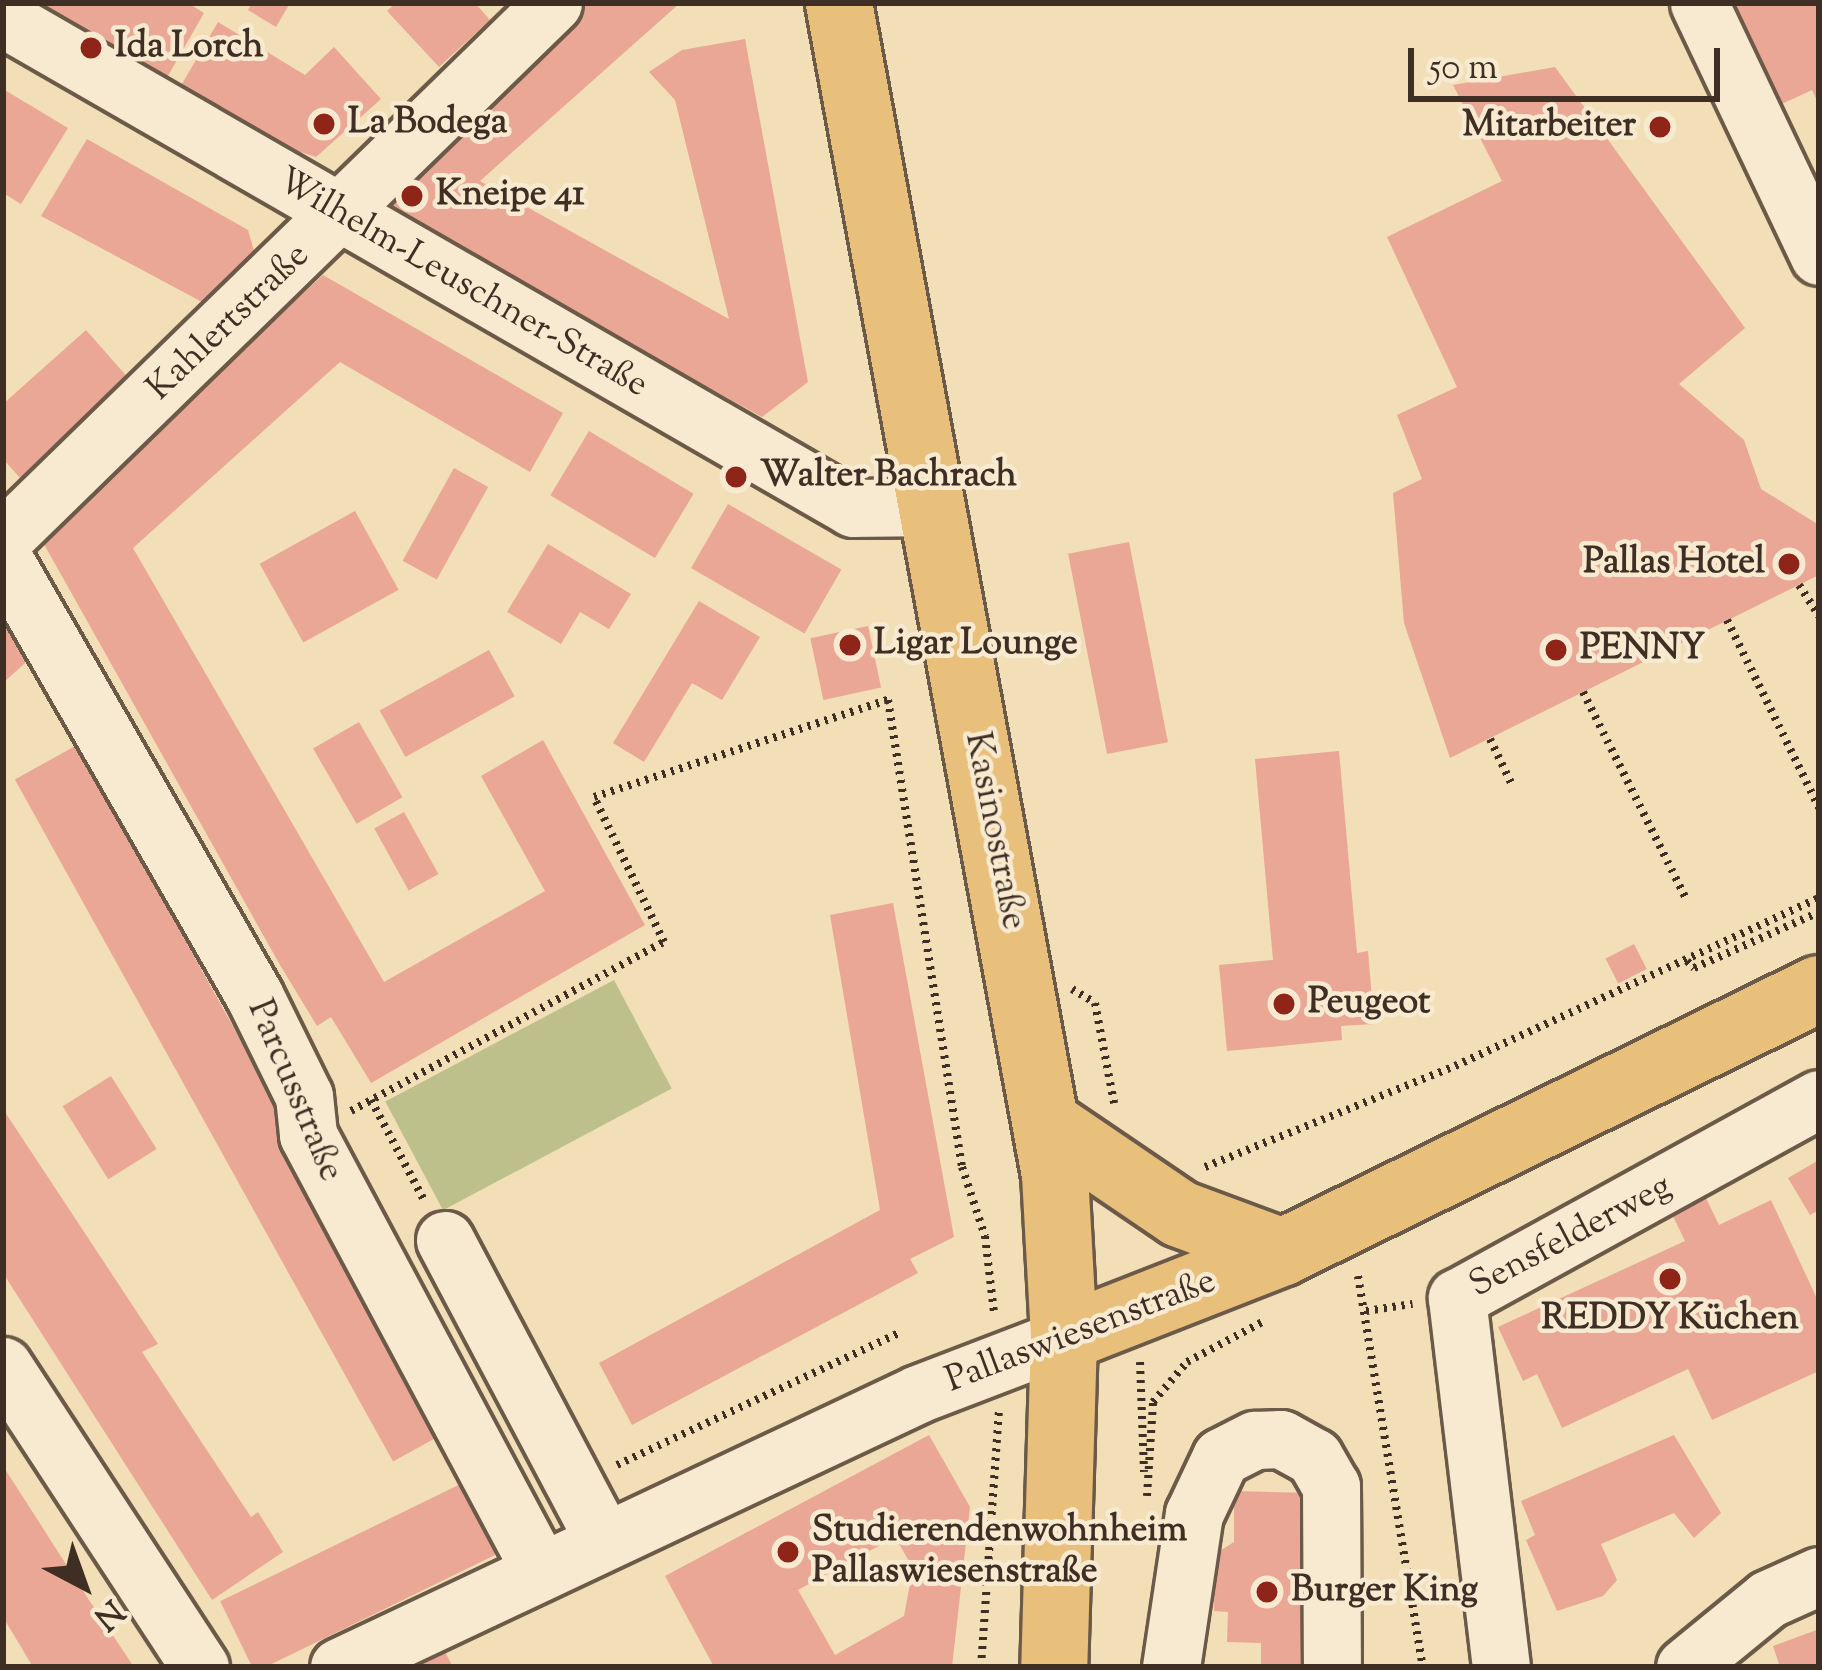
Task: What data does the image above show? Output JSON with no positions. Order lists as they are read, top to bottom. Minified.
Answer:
{"streets":{"main road":["Kasinostraße","Pallaswiesenstraße"],"street":["Wilhelm-Leuschner-Straße","Kahlertstraße","Parcusstraße","Sensfelderweg"]},"crossings":[["Wilhelm-Leuschner-Straße","Kahlertstraße"],["Wilhelm-Leuschner-Straße","Kasinostraße"],["Kasinostraße","Pallaswiesenstraße"],["Parcusstraße","Pallaswiesenstraße"]],"places":["Ida Lorch","La Bodega","Mitarbeiter","Kneipe 41","Walter Bachrach","Pallas Hotel","Ligar Lounge","PENNY","Peugeot","REDDY Küchen","Studierendenwohnheim Pallaswiesenstraße","Burger King"],"scale_bar":"50 m","north":"bottom right"}
